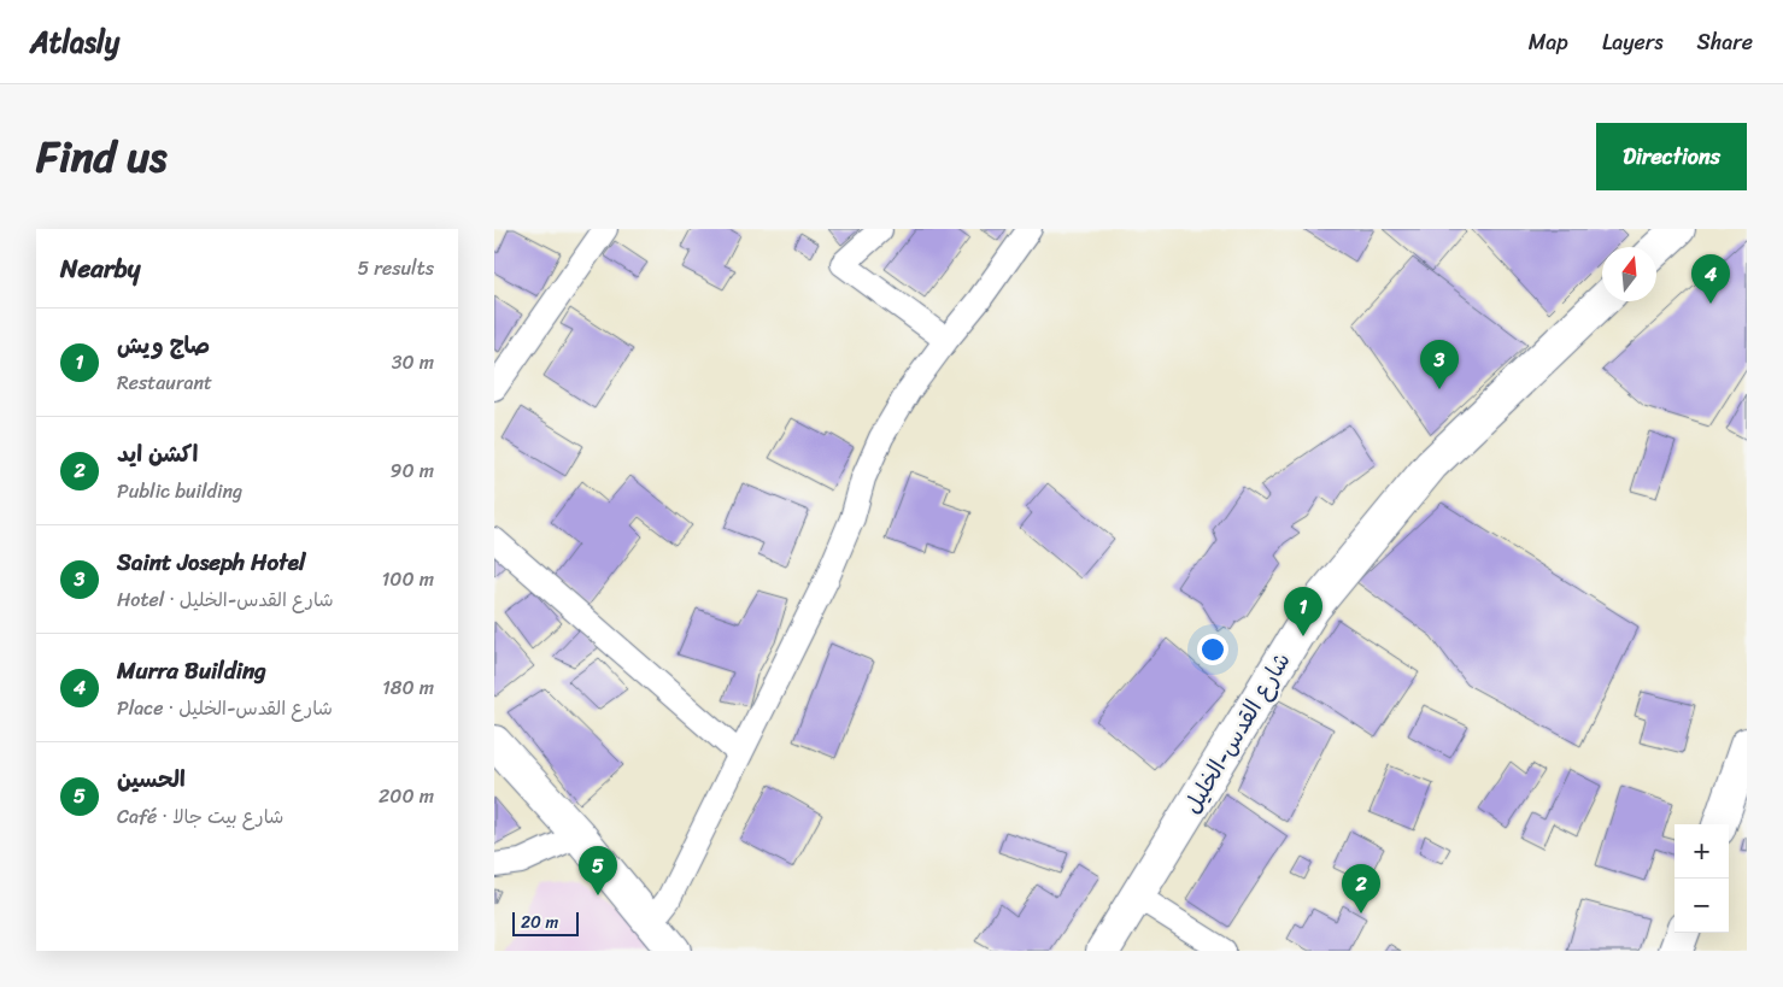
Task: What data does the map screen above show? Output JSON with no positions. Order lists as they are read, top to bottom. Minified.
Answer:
{"streets":{"main road":["شارع القدس-الخليل"]},"scale_bar":"20 m","north":"top","page":{"header":"Atlasly","nav":["Map","Layers","Share"],"title":"Find us","buttons":"Directions","heading":["Nearby","5 results"],"pins":["4","3","1","5","2"],"list":[{"mark":"1","name":"صاج ويش","note":"Restaurant","value":"30 m"},{"mark":"2","name":"اكشن ايد","note":"Public building","value":"90 m"},{"mark":"3","name":"Saint Joseph Hotel","note":"Hotel · شارع القدس-الخليل","value":"100 m"},{"mark":"4","name":"Murra Building","note":"Place · شارع القدس-الخليل","value":"180 m"},{"mark":"5","name":"الحسين","note":"Café · شارع بيت جالا","value":"200 m"}],"map_buttons":["+","−"],"scale":"20 m"}}
